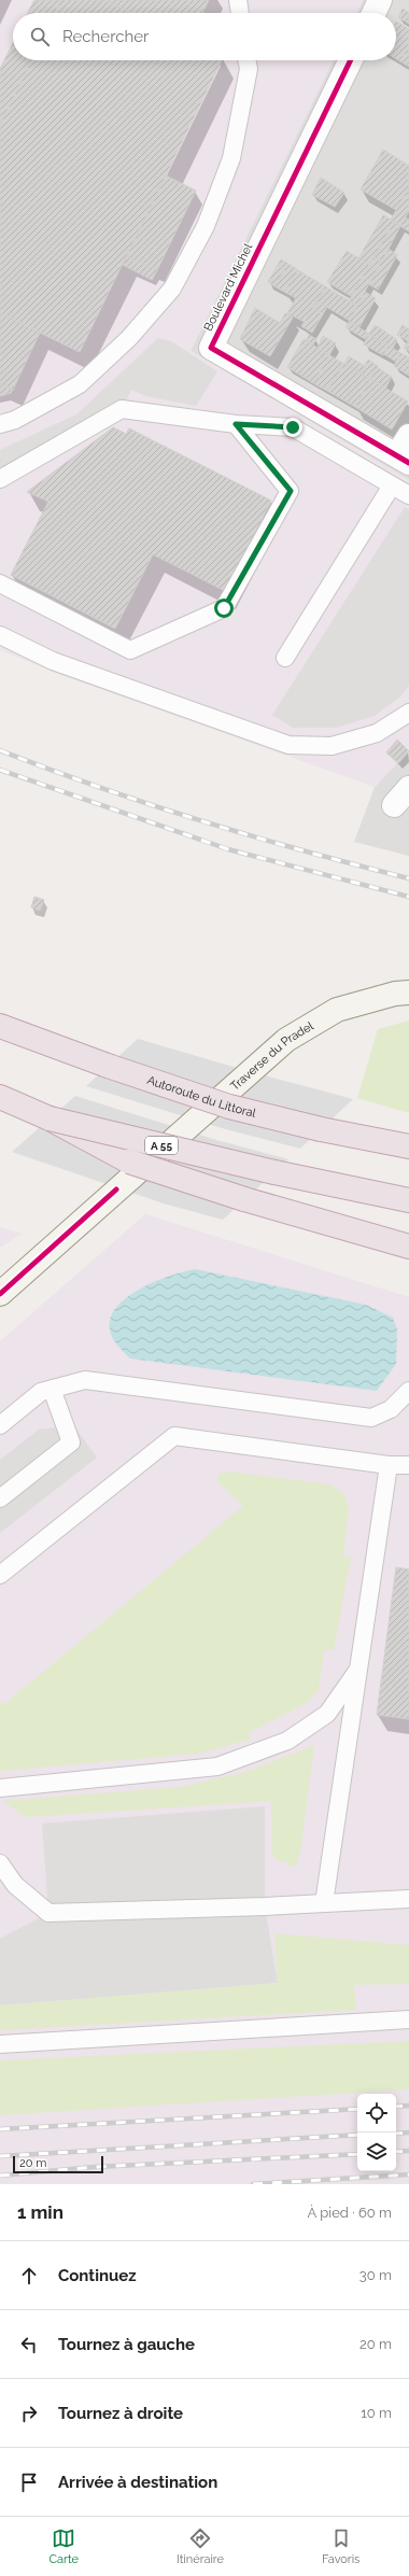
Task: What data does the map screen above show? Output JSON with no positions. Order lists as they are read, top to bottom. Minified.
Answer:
{"streets":{"highway":["Autoroute du Littoral","A 55"],"main road":["Traverse du Pradel"],"street":["Boulevard Michel"]},"scale_bar":"20 m","page":{"search":"Rechercher","scale":"20 m","heading":["1 min","À pied · 60 m"],"list":[["Continuez","30 m"],["Tournez à gauche","20 m"],["Tournez à droite","10 m"],"Arrivée à destination"],"nav":["Carte","Itinéraire","Favoris"]}}
